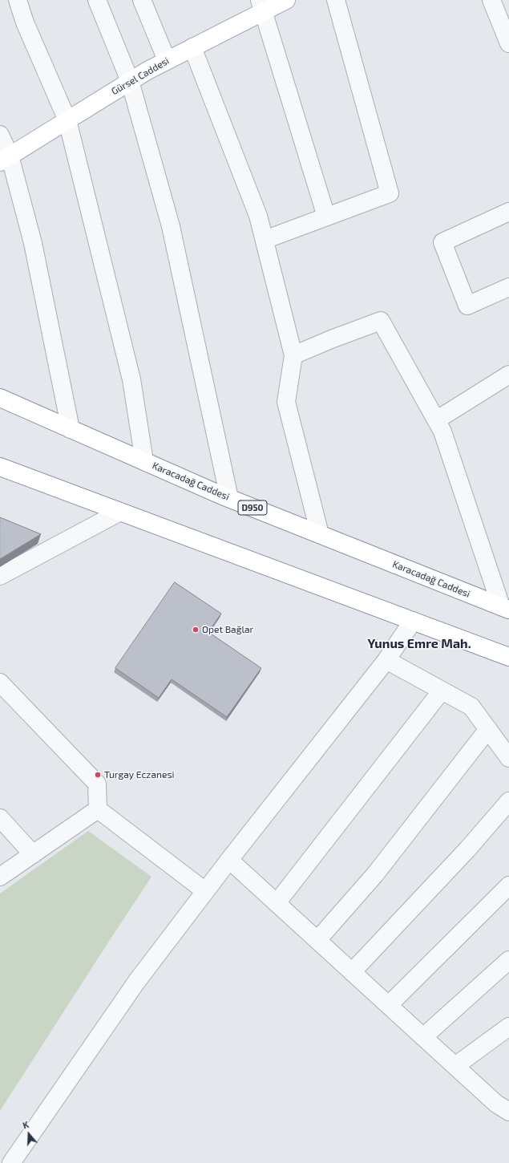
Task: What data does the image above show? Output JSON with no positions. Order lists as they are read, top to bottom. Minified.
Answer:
{"streets":{"main road":["Gürsel Caddesi","Karacadağ Caddesi","D950"]},"districts":["Yunus Emre Mah."],"places":["Opet Bağlar","Turgay Eczanesi"],"north":"top"}
